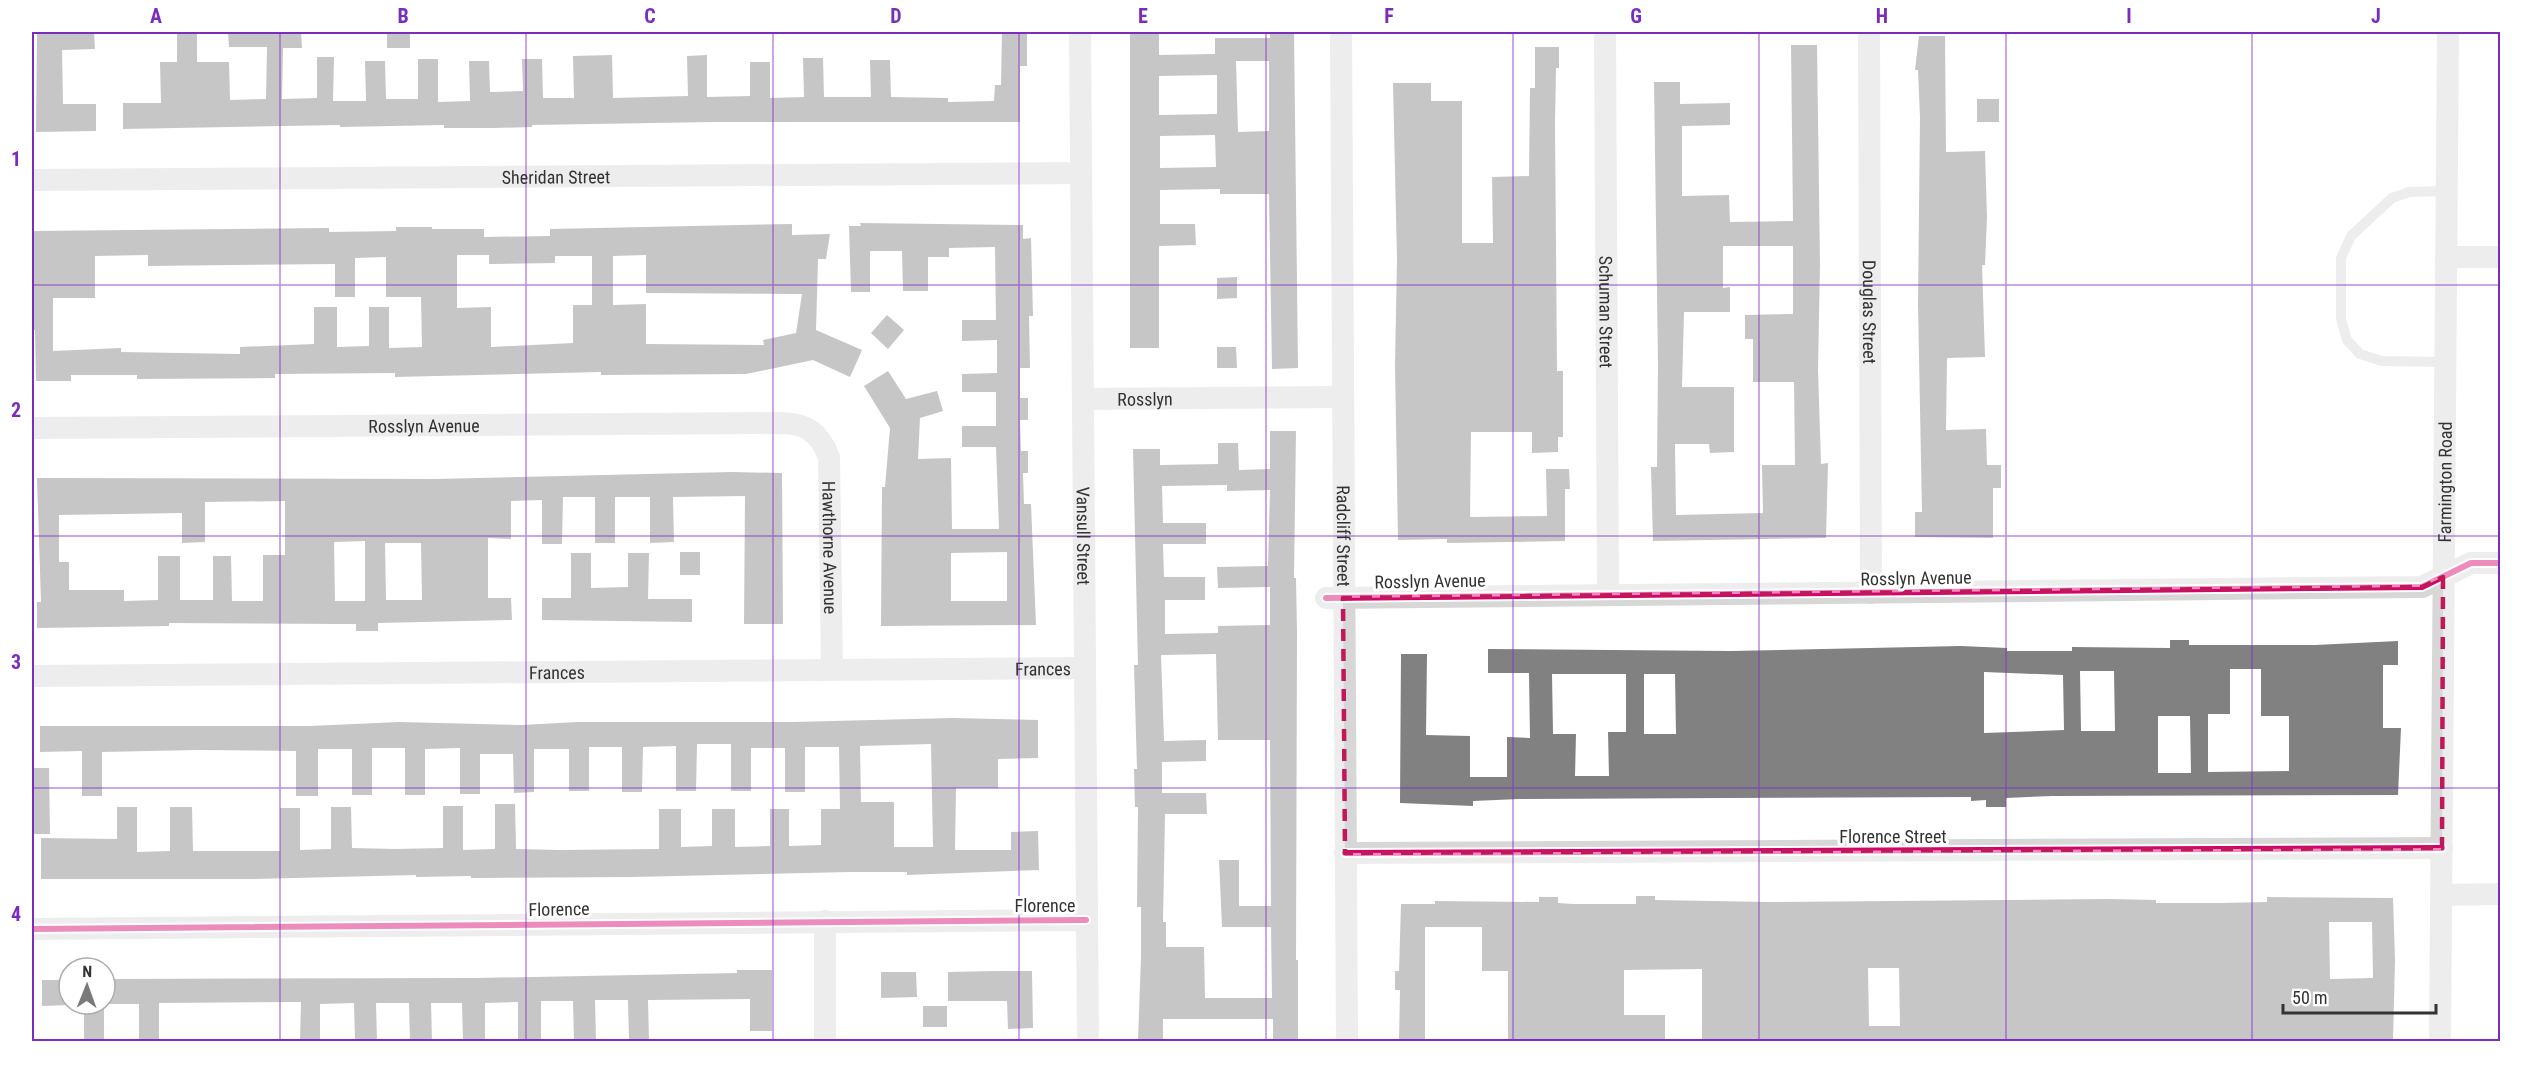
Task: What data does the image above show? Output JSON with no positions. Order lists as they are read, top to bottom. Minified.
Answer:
{"streets":{"street":["Sheridan Street","Schuman Street","Douglas Street","Rosslyn","Rosslyn Avenue","Farmington Road","Vansull Street","Radcliff Street","Hawthorne Avenue","Frances","Florence Street","Florence"]},"crossings":[["Sheridan Street","Vansull Street"],["Schuman Street","Rosslyn Avenue"],["Douglas Street","Rosslyn Avenue"],["Rosslyn","Vansull Street"],["Rosslyn","Radcliff Street"],["Rosslyn Avenue","Farmington Road"],["Rosslyn Avenue","Radcliff Street"],["Rosslyn Avenue","Hawthorne Avenue"],["Farmington Road","Florence Street"],["Vansull Street","Frances"],["Vansull Street","Florence"],["Radcliff Street","Florence Street"],["Hawthorne Avenue","Frances"]],"scale_bar":"50 m","north":"top","grid":{"columns":["A","B","C","D","E","F","G","H","I","J"],"rows":["1","2","3","4"]}}
